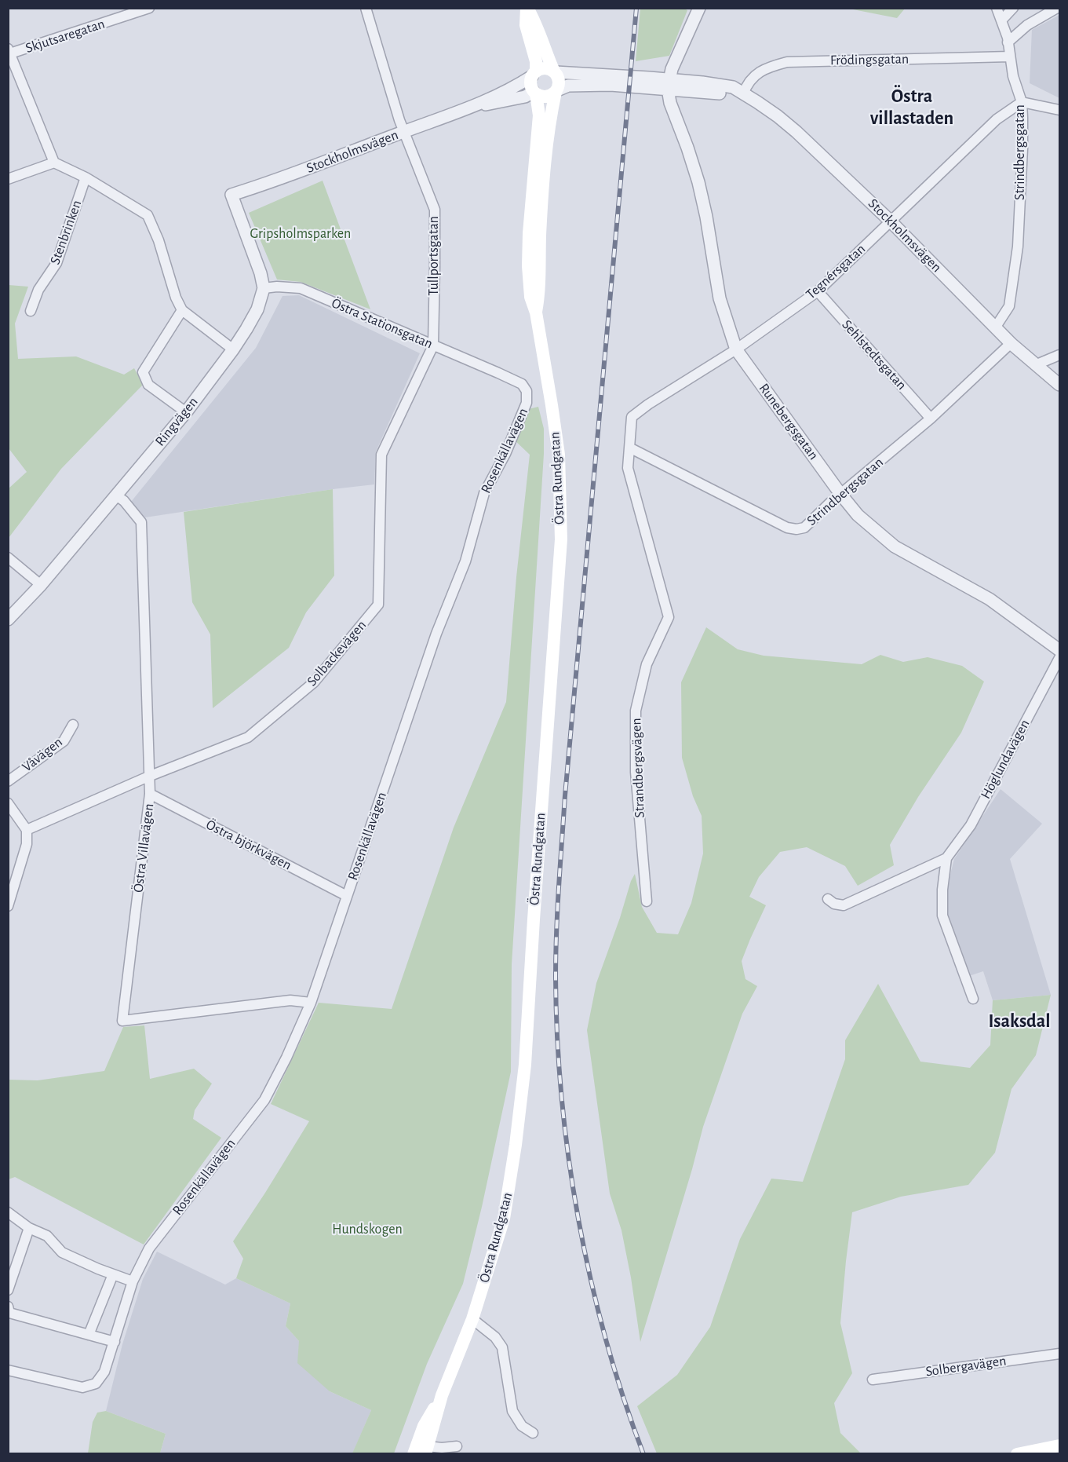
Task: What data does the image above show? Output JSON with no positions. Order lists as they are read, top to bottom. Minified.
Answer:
{"streets":{"main road":["Östra Rundgatan"],"street":["Skjutsaregatan","Frödingsgatan","Stockholmsvägen","Strindbergsgatan","Stenbrinken","Tullportsgatan","Tegnérsgatan","Östra Stationsgatan","Sehlstedtsgatan","Ringvägen","Runebergsgatan","Rosenkällavägen","Solbackevägen","Våvägen","Höglundavägen","Strandbergsvägen","Östra björkvägen","Östra Villavägen","Solbergavägen"]},"crossings":[["Frödingsgatan","Stockholmsvägen"],["Frödingsgatan","Strindbergsgatan"],["Stockholmsvägen","Strindbergsgatan"],["Stockholmsvägen","Tullportsgatan"],["Stockholmsvägen","Tegnérsgatan"],["Stockholmsvägen","Östra Stationsgatan"],["Stockholmsvägen","Ringvägen"],["Stockholmsvägen","Östra Rundgatan"],["Strindbergsgatan","Tegnérsgatan"],["Strindbergsgatan","Sehlstedtsgatan"],["Strindbergsgatan","Runebergsgatan"],["Strindbergsgatan","Strandbergsvägen"],["Tullportsgatan","Östra Stationsgatan"],["Tullportsgatan","Solbackevägen"],["Tegnérsgatan","Sehlstedtsgatan"],["Tegnérsgatan","Runebergsgatan"],["Tegnérsgatan","Strandbergsvägen"],["Östra Stationsgatan","Ringvägen"],["Östra Stationsgatan","Rosenkällavägen"],["Östra Stationsgatan","Solbackevägen"],["Ringvägen","Östra Villavägen"],["Runebergsgatan","Höglundavägen"],["Rosenkällavägen","Östra björkvägen"],["Rosenkällavägen","Östra Villavägen"],["Solbackevägen","Östra Villavägen"],["Östra björkvägen","Östra Villavägen"]],"districts":["Östra villastaden","Isaksdal"],"parks":["Gripsholmsparken","Hundskogen"]}
